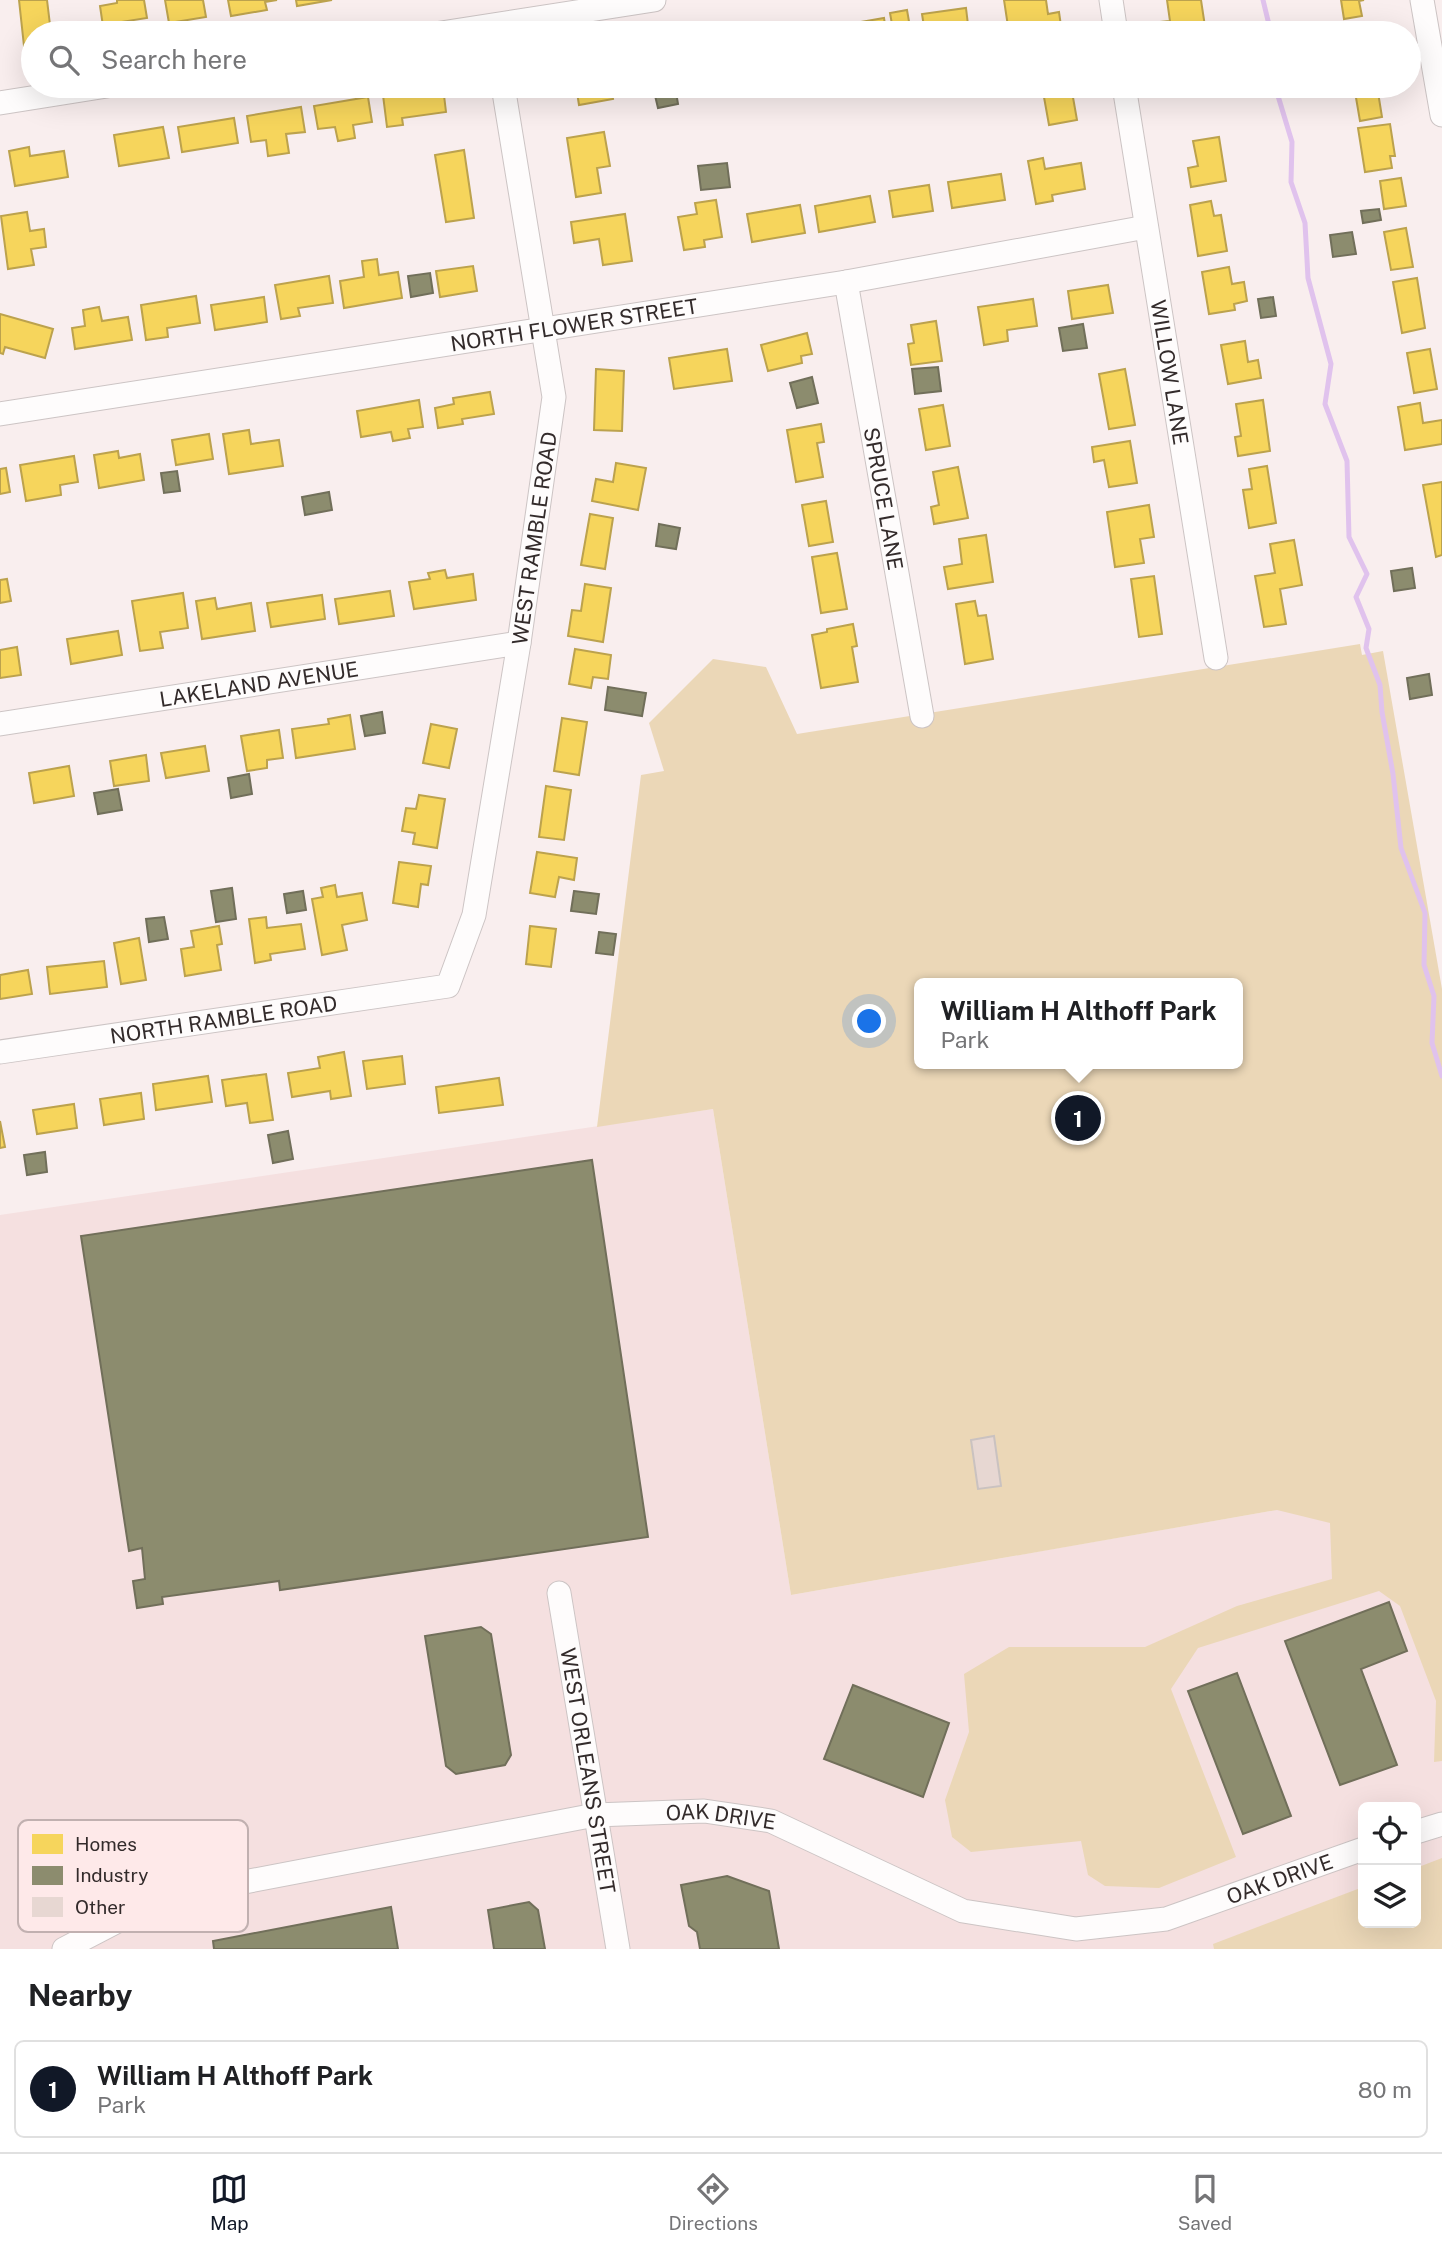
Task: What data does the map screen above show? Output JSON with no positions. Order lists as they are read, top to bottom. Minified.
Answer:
{"streets":{"street":["NORTH FLOWER STREET","WILLOW LANE","SPRUCE LANE","WEST RAMBLE ROAD","LAKELAND AVENUE","NORTH RAMBLE ROAD","WEST ORLEANS STREET","OAK DRIVE"]},"crossings":[["NORTH FLOWER STREET","WILLOW LANE"],["NORTH FLOWER STREET","SPRUCE LANE"],["NORTH FLOWER STREET","WEST RAMBLE ROAD"],["WEST RAMBLE ROAD","LAKELAND AVENUE"],["WEST RAMBLE ROAD","NORTH RAMBLE ROAD"],["WEST ORLEANS STREET","OAK DRIVE"]],"legend":["Homes","Industry","Other"],"page":{"search":"Search here","popup":["William H Althoff Park","Park"],"pins":"1","heading":"Nearby","list":[{"mark":"1","name":"William H Althoff Park","note":"Park","value":"80 m"}],"nav":["Map","Directions","Saved"]}}
